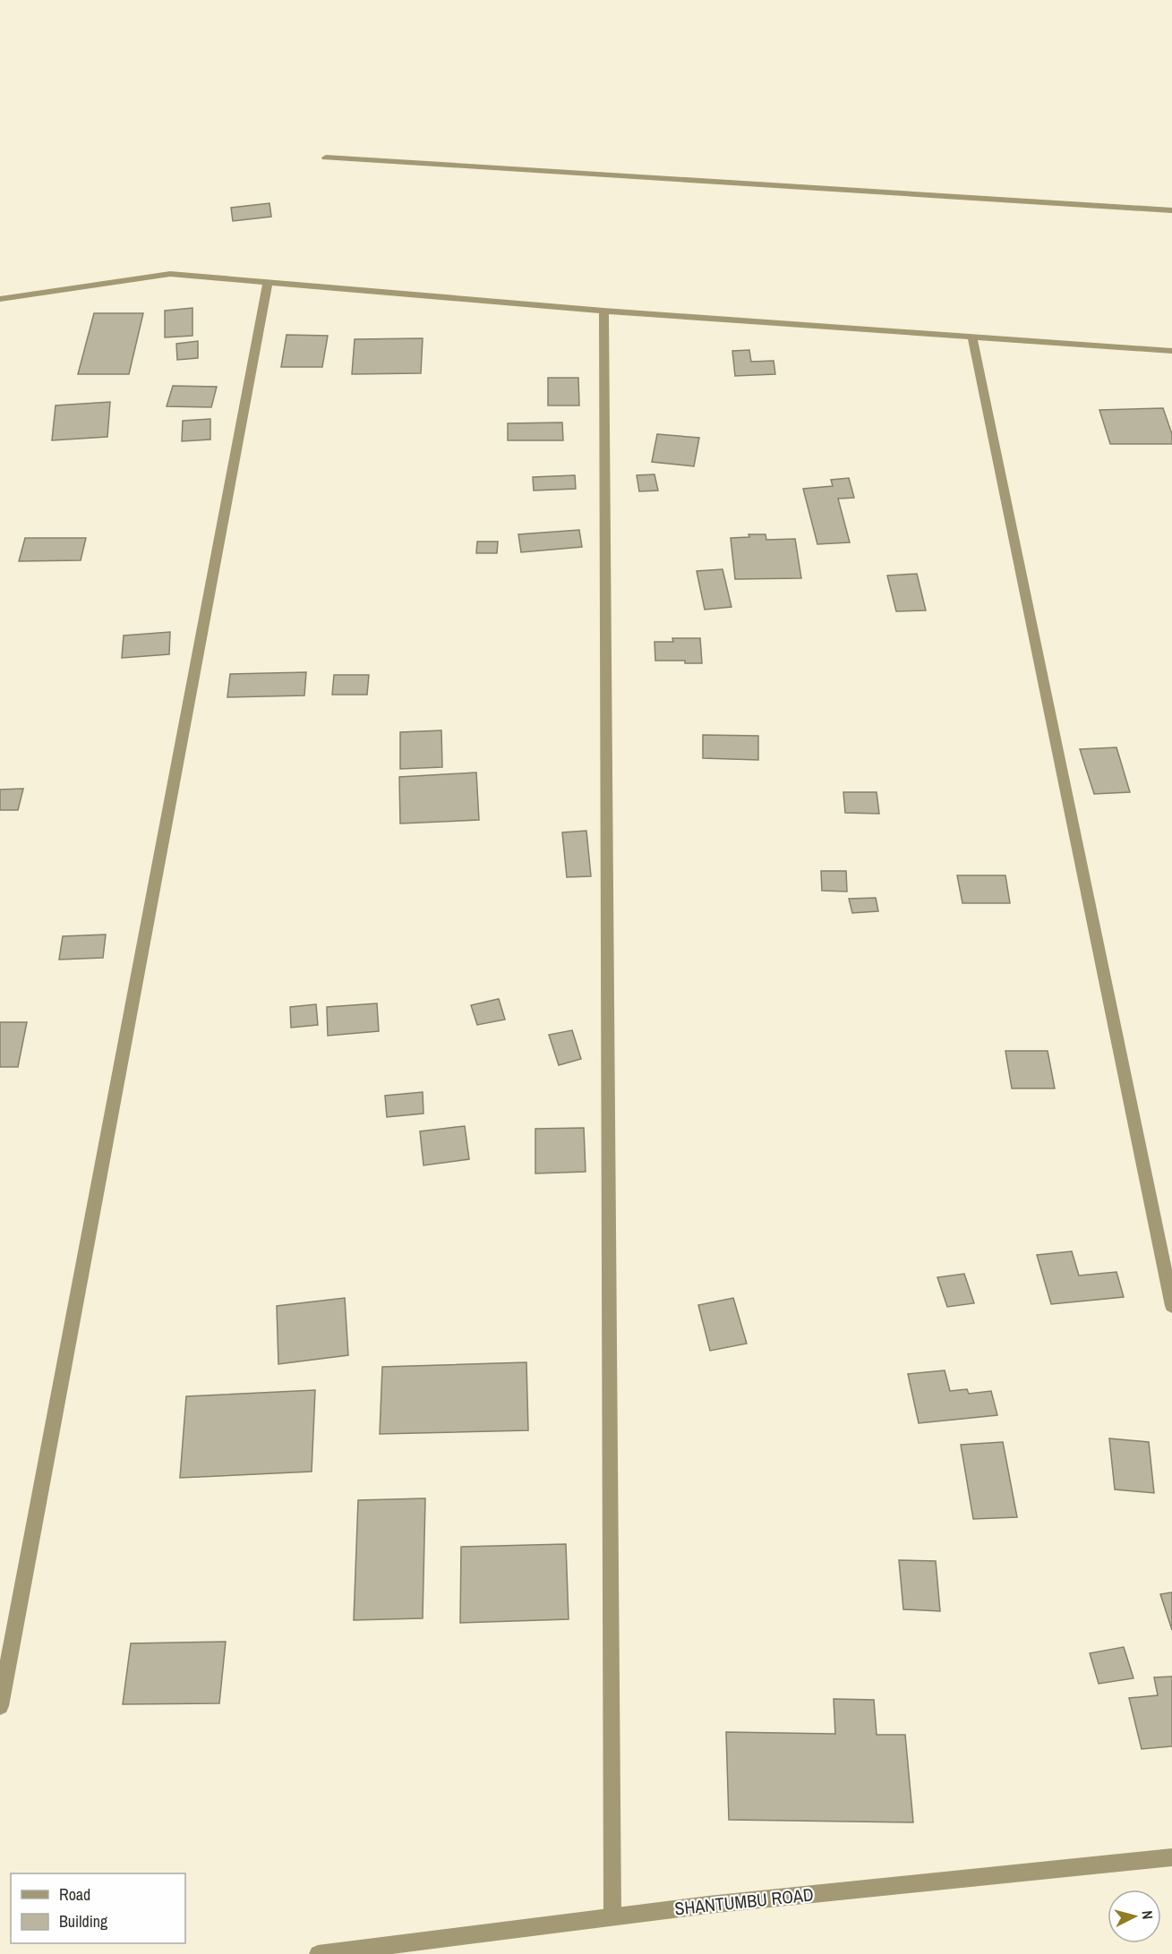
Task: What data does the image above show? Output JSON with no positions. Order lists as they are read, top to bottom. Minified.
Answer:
{"streets":{"street":["SHANTUMBU ROAD"]},"legend":["Road","Building"],"north":"right"}
